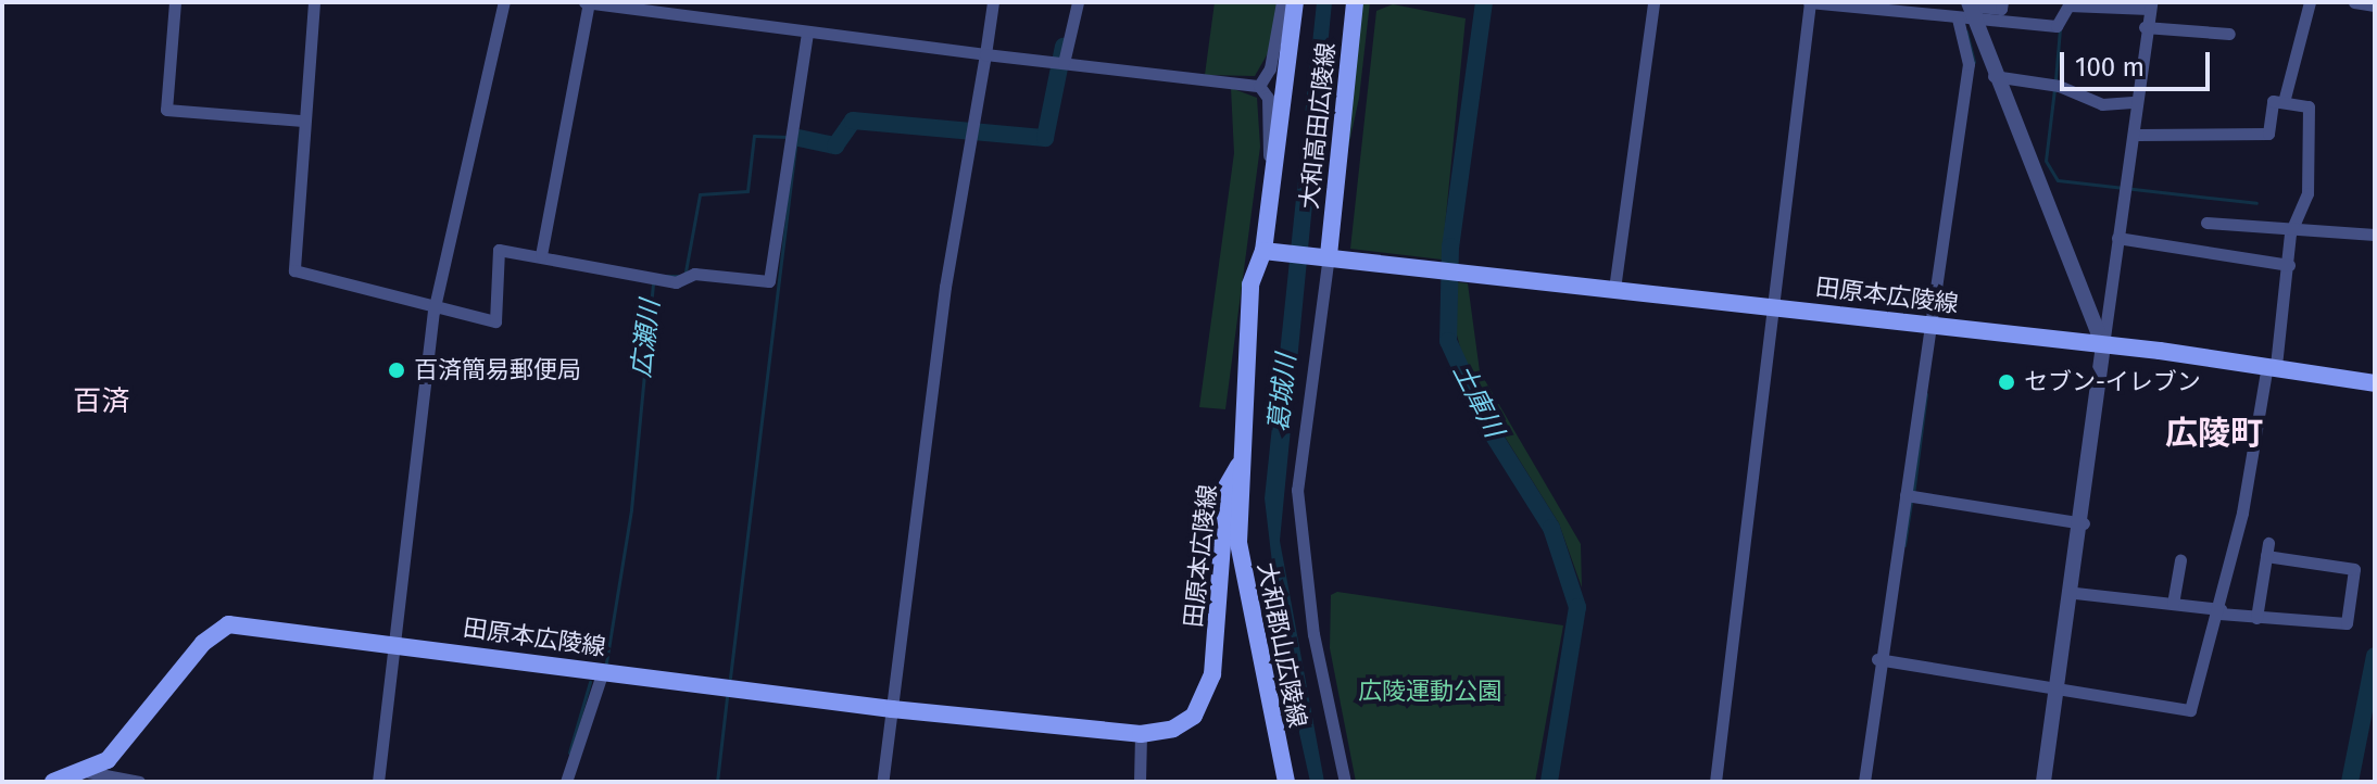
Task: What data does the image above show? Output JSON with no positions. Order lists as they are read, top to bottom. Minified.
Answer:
{"streets":{"main road":["大和高田広陵線","田原本広陵線","大和郡山広陵線"]},"crossings":[["大和高田広陵線","田原本広陵線"],["田原本広陵線","大和郡山広陵線"]],"districts":["百済","広陵町"],"water":["広瀬川","葛城川","土庫川"],"parks":["広陵運動公園"],"places":["百済簡易郵便局","セブン-イレブン"],"scale_bar":"100 m"}
